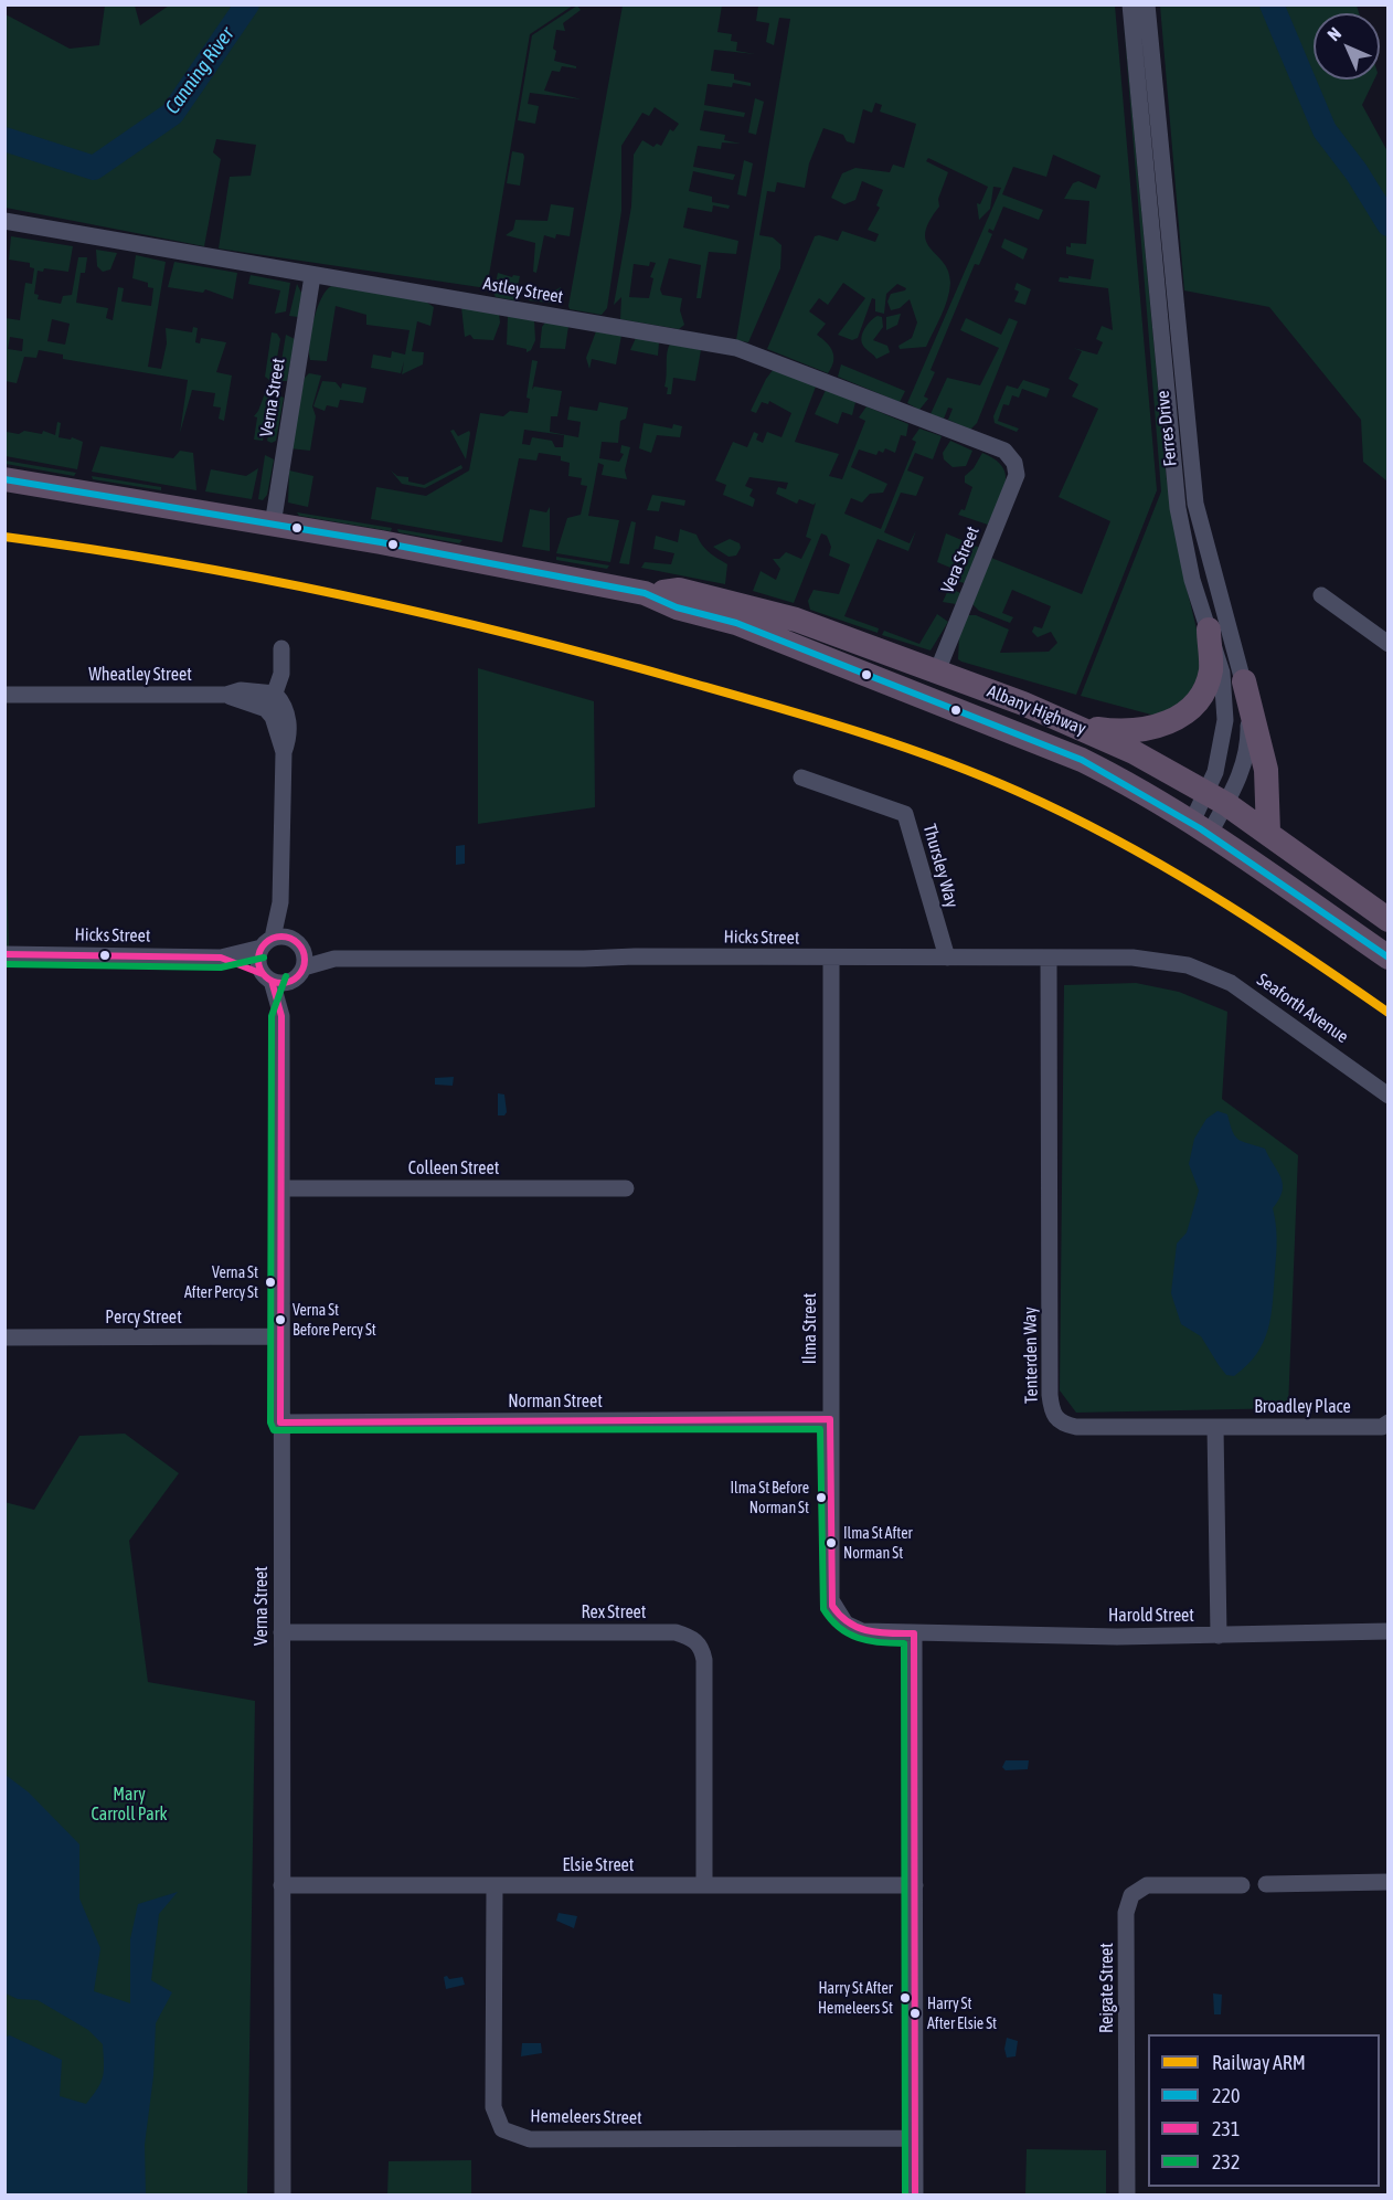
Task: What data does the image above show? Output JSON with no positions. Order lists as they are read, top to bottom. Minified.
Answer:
{"streets":{"highway":["Albany Highway"],"street":["Astley Street","Verna Street","Ferres Drive","Vera Street","Wheatley Street","Thursley Way","Hicks Street","Seaforth Avenue","Colleen Street","Percy Street","Ilma Street","Tenterden Way","Norman Street","Broadley Place","Rex Street","Harold Street","Elsie Street","Reigate Street","Hemeleers Street"]},"crossings":[["Astley Street","Verna Street"],["Astley Street","Vera Street"],["Verna Street","Albany Highway"],["Verna Street","Hicks Street"],["Verna Street","Colleen Street"],["Verna Street","Percy Street"],["Verna Street","Norman Street"],["Verna Street","Rex Street"],["Verna Street","Elsie Street"],["Ferres Drive","Albany Highway"],["Vera Street","Albany Highway"],["Thursley Way","Hicks Street"],["Hicks Street","Seaforth Avenue"],["Hicks Street","Ilma Street"],["Hicks Street","Tenterden Way"],["Ilma Street","Norman Street"],["Ilma Street","Harold Street"],["Tenterden Way","Broadley Place"],["Rex Street","Elsie Street"],["Elsie Street","Hemeleers Street"]],"water":["Canning River"],"parks":["Mary Carroll Park"],"places":["Verna St After Percy St","Verna St Before Percy St","Ilma St Before Norman St","Ilma St After Norman St","Harry St After Hemeleers St","Harry St After Elsie St"],"lines":["transit line 220","rail line ARM","transit line 231","transit line 232"],"legend":["Railway ARM","220","231","232"],"north":"top left"}
